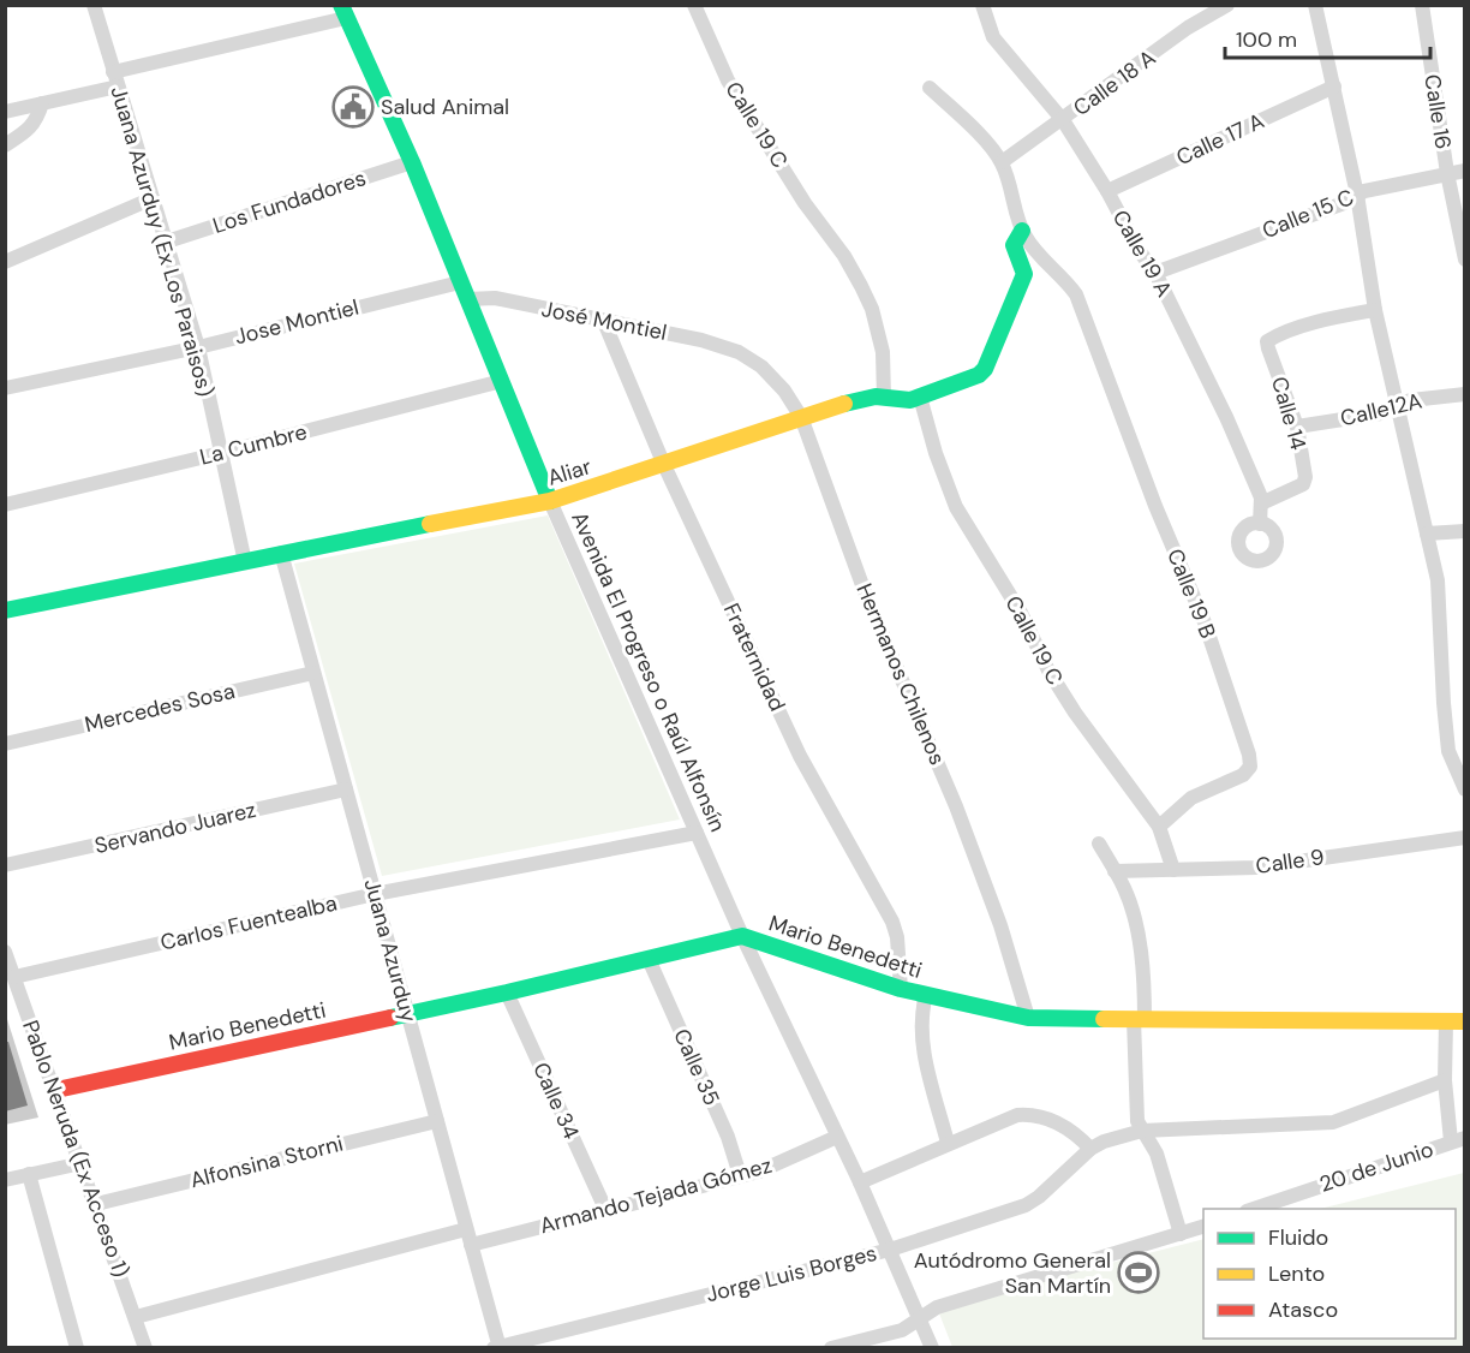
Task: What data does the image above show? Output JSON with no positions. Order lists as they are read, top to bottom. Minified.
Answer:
{"streets":{"street":["Calle 18 A","Calle 16","Calle 19 C","Calle 17 A","Los Fundadores","Calle 15 C","Juana Azurduy (Ex Los Paraisos)","Calle 19 A","José Montiel","Jose Montiel","Calle12A","Calle 14","La Cumbre","Aliar","Calle 19 B","Fraternidad","Avenida El Progreso o Raúl Alfonsín","Hermanos Chilenos","Mercedes Sosa","Servando Juarez","Calle 9","Carlos Fuentealba","Mario Benedetti","Juana Azurduy","Calle 35","Calle 34","Pablo Neruda (Ex Acceso 1)","Alfonsina Storni","20 de Junio","Armando Tejada Gómez","Jorge Luis Borges"]},"crossings":[["Calle 18 A","Calle 19 A"],["Calle 16","Calle 15 C"],["Calle 19 C","Aliar"],["Calle 19 C","Calle 19 B"],["Calle 19 C","Calle 9"],["Calle 17 A","Calle 19 A"],["Los Fundadores","Juana Azurduy (Ex Los Paraisos)"],["Los Fundadores","Avenida El Progreso o Raúl Alfonsín"],["Calle 15 C","Calle 19 A"],["Juana Azurduy (Ex Los Paraisos)","Jose Montiel"],["Juana Azurduy (Ex Los Paraisos)","La Cumbre"],["Juana Azurduy (Ex Los Paraisos)","Aliar"],["Calle 19 A","Calle 14"],["José Montiel","Fraternidad"],["José Montiel","Avenida El Progreso o Raúl Alfonsín"],["José Montiel","Hermanos Chilenos"],["Jose Montiel","Avenida El Progreso o Raúl Alfonsín"],["Calle12A","Calle 14"],["La Cumbre","Avenida El Progreso o Raúl Alfonsín"],["Aliar","Calle 19 B"],["Aliar","Fraternidad"],["Aliar","Avenida El Progreso o Raúl Alfonsín"],["Aliar","Hermanos Chilenos"],["Aliar","Juana Azurduy"],["Fraternidad","Mario Benedetti"],["Avenida El Progreso o Raúl Alfonsín","Carlos Fuentealba"],["Avenida El Progreso o Raúl Alfonsín","Mario Benedetti"],["Avenida El Progreso o Raúl Alfonsín","Armando Tejada Gómez"],["Avenida El Progreso o Raúl Alfonsín","Jorge Luis Borges"],["Hermanos Chilenos","Mario Benedetti"],["Mercedes Sosa","Juana Azurduy"],["Servando Juarez","Juana Azurduy"],["Carlos Fuentealba","Juana Azurduy"],["Carlos Fuentealba","Pablo Neruda (Ex Acceso 1)"],["Mario Benedetti","Juana Azurduy"],["Mario Benedetti","Calle 35"],["Mario Benedetti","Calle 34"],["Mario Benedetti","Pablo Neruda (Ex Acceso 1)"],["Juana Azurduy","Alfonsina Storni"],["Juana Azurduy","Armando Tejada Gómez"],["Juana Azurduy","Jorge Luis Borges"],["Calle 35","Armando Tejada Gómez"],["Calle 34","Armando Tejada Gómez"],["Pablo Neruda (Ex Acceso 1)","Alfonsina Storni"]],"places":{"public building":["Salud Animal"],"sports":["Autódromo General San Martín"]},"legend":["Fluido","Lento","Atasco"],"scale_bar":"100 m"}
